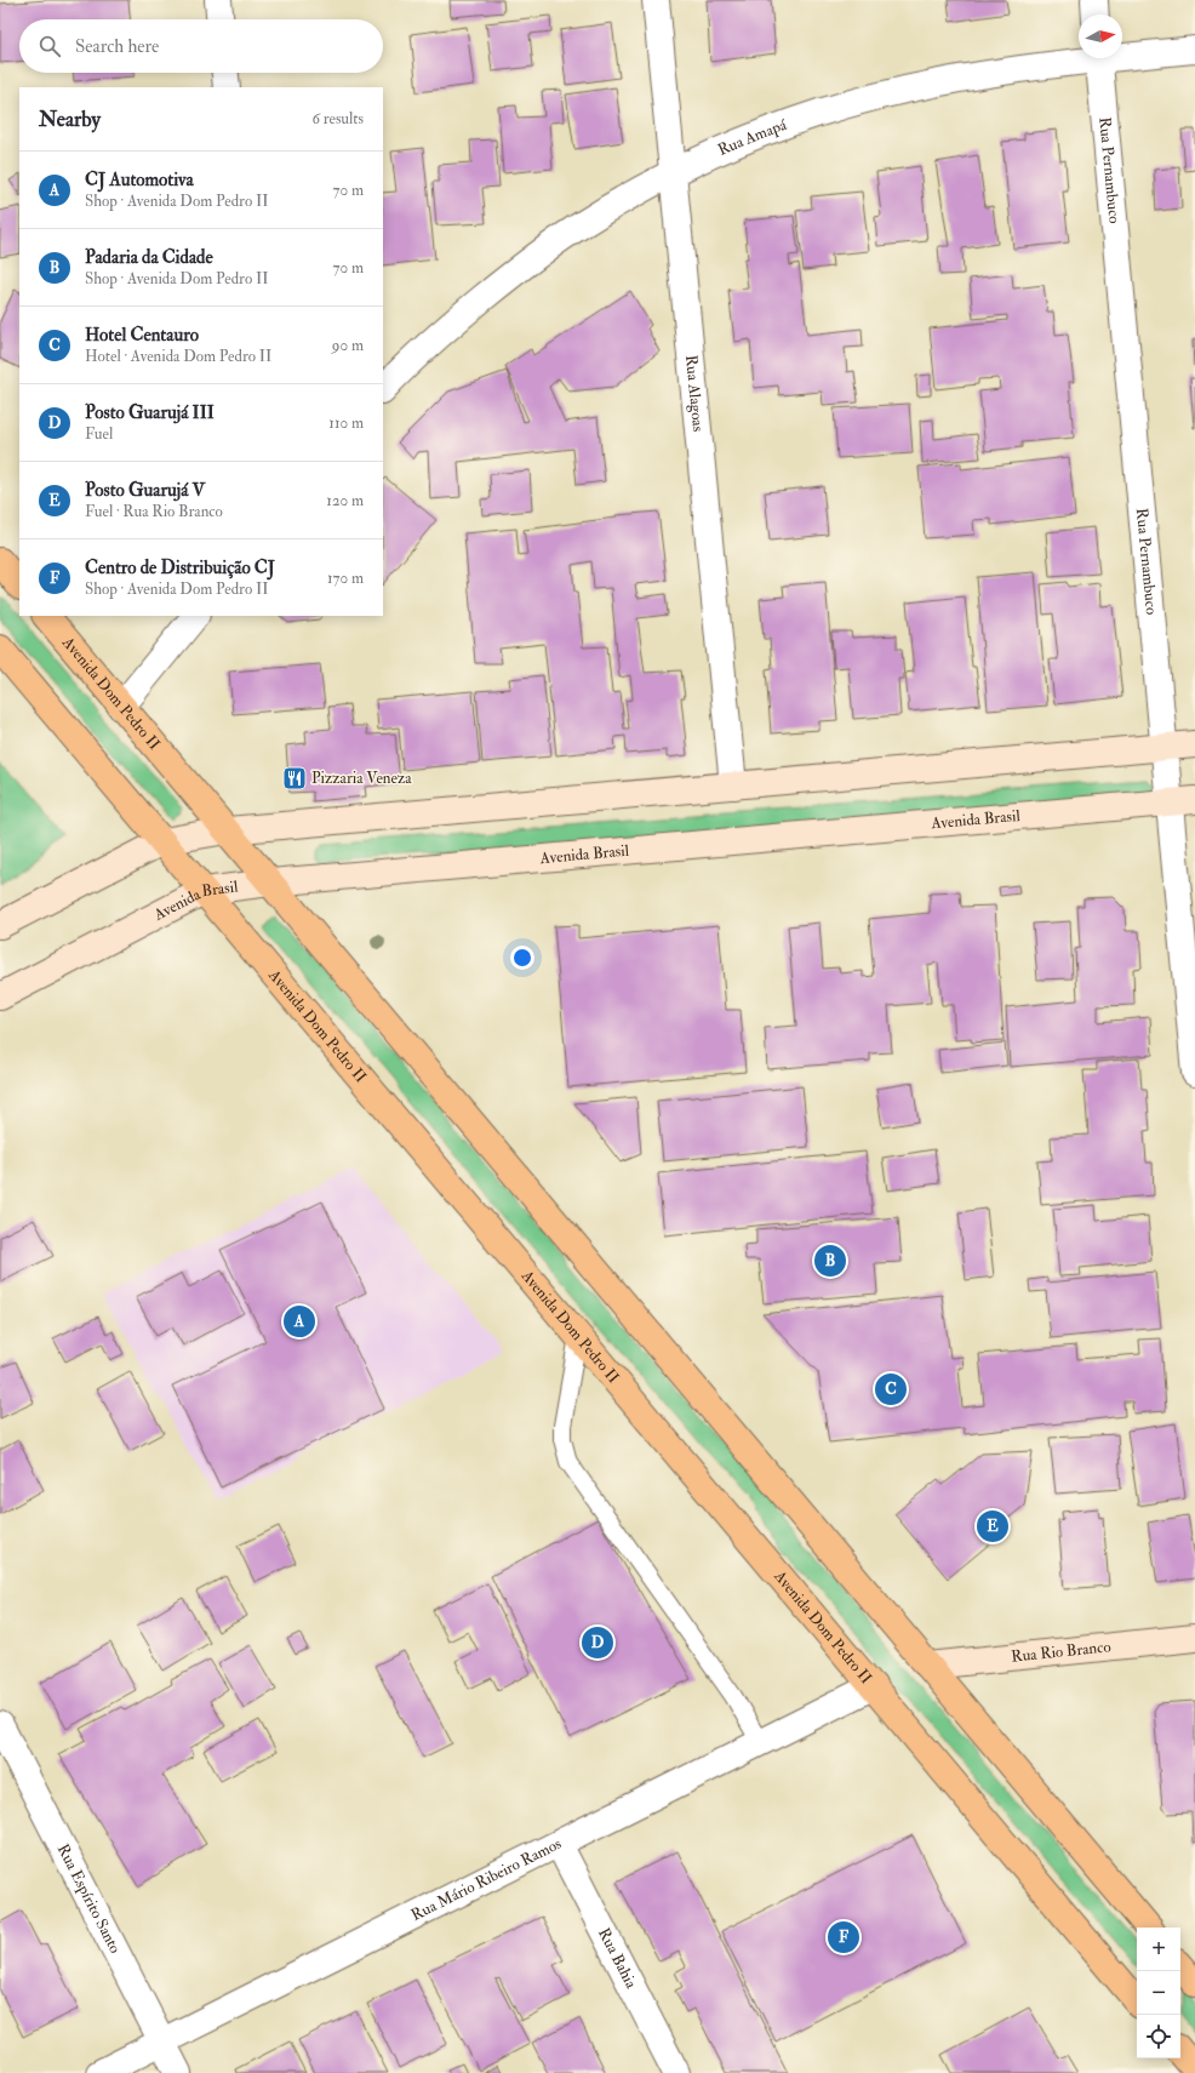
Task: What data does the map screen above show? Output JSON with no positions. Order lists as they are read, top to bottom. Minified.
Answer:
{"streets":{"main road":["Avenida Dom Pedro II","Avenida Brasil","Rua Rio Branco"],"street":["Rua Amapá","Rua Pernambuco","Rua Alagoas","Rua Mário Ribeiro Ramos","Rua Espírito Santo","Rua Bahia"]},"crossings":[["Rua Amapá","Rua Alagoas"],["Rua Pernambuco","Avenida Brasil"],["Avenida Dom Pedro II","Avenida Brasil"],["Avenida Dom Pedro II","Rua Rio Branco"],["Avenida Dom Pedro II","Rua Mário Ribeiro Ramos"],["Rua Mário Ribeiro Ramos","Rua Espírito Santo"],["Rua Mário Ribeiro Ramos","Rua Bahia"]],"places":{"restaurant":["Pizzaria Veneza"]},"north":"right","page":{"search":"Search here","heading":["Nearby","6 results"],"list":[{"mark":"A","name":"CJ Automotiva","note":"Shop · Avenida Dom Pedro II","value":"70 m"},{"mark":"B","name":"Padaria da Cidade","note":"Shop · Avenida Dom Pedro II","value":"70 m"},{"mark":"C","name":"Hotel Centauro","note":"Hotel · Avenida Dom Pedro II","value":"90 m"},{"mark":"D","name":"Posto Guarujá III","note":"Fuel","value":"110 m"},{"mark":"E","name":"Posto Guarujá V","note":"Fuel · Rua Rio Branco","value":"120 m"},{"mark":"F","name":"Centro de Distribuição CJ","note":"Shop · Avenida Dom Pedro II","value":"170 m"}],"pins":["B","A","C","E","D","F"],"map_buttons":["+","−"]}}
